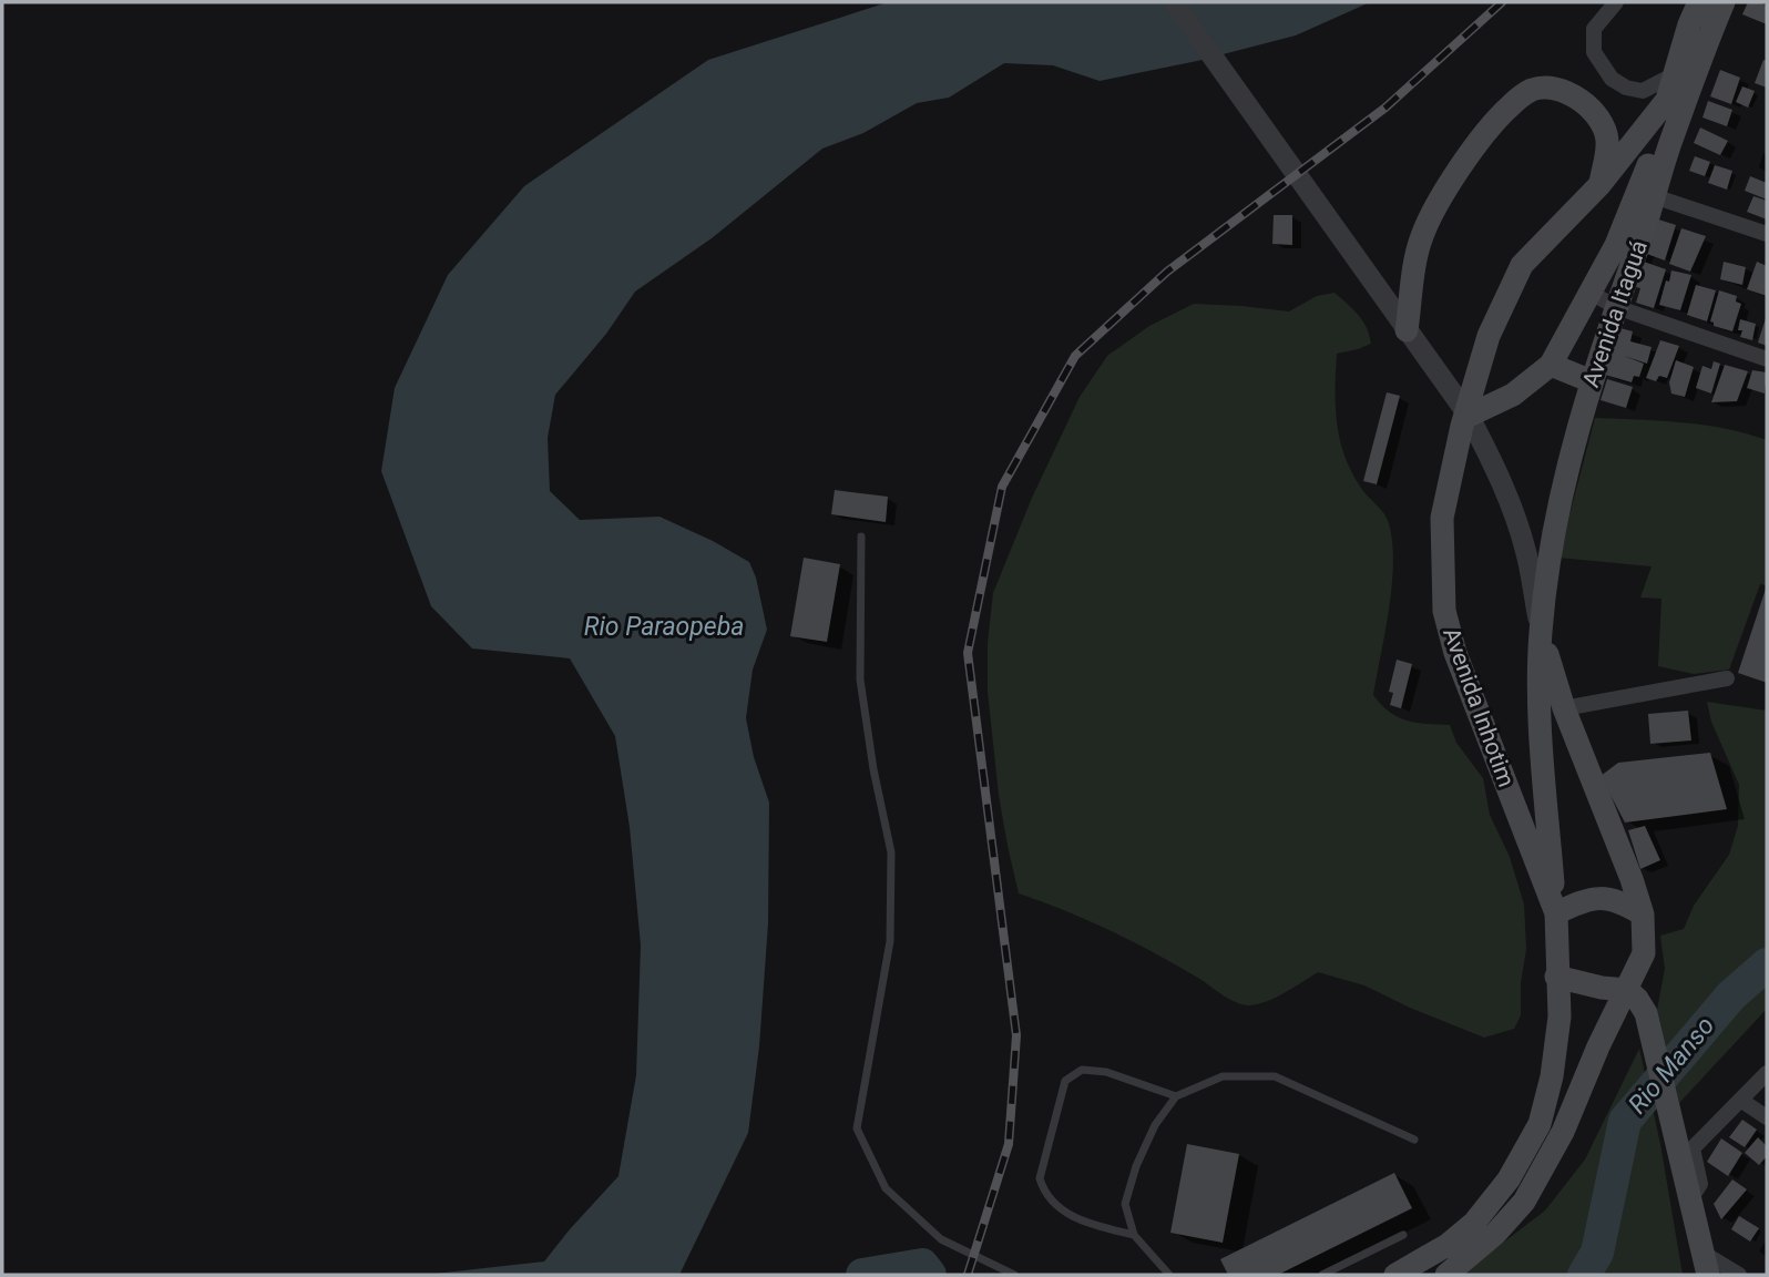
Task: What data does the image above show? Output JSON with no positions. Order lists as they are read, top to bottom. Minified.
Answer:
{"streets":{"main road":["Avenida Itaguá","Avenida Inhotim"]},"crossings":[["Avenida Itaguá","Avenida Inhotim"]],"water":["Rio Paraopeba","Rio Manso"]}
